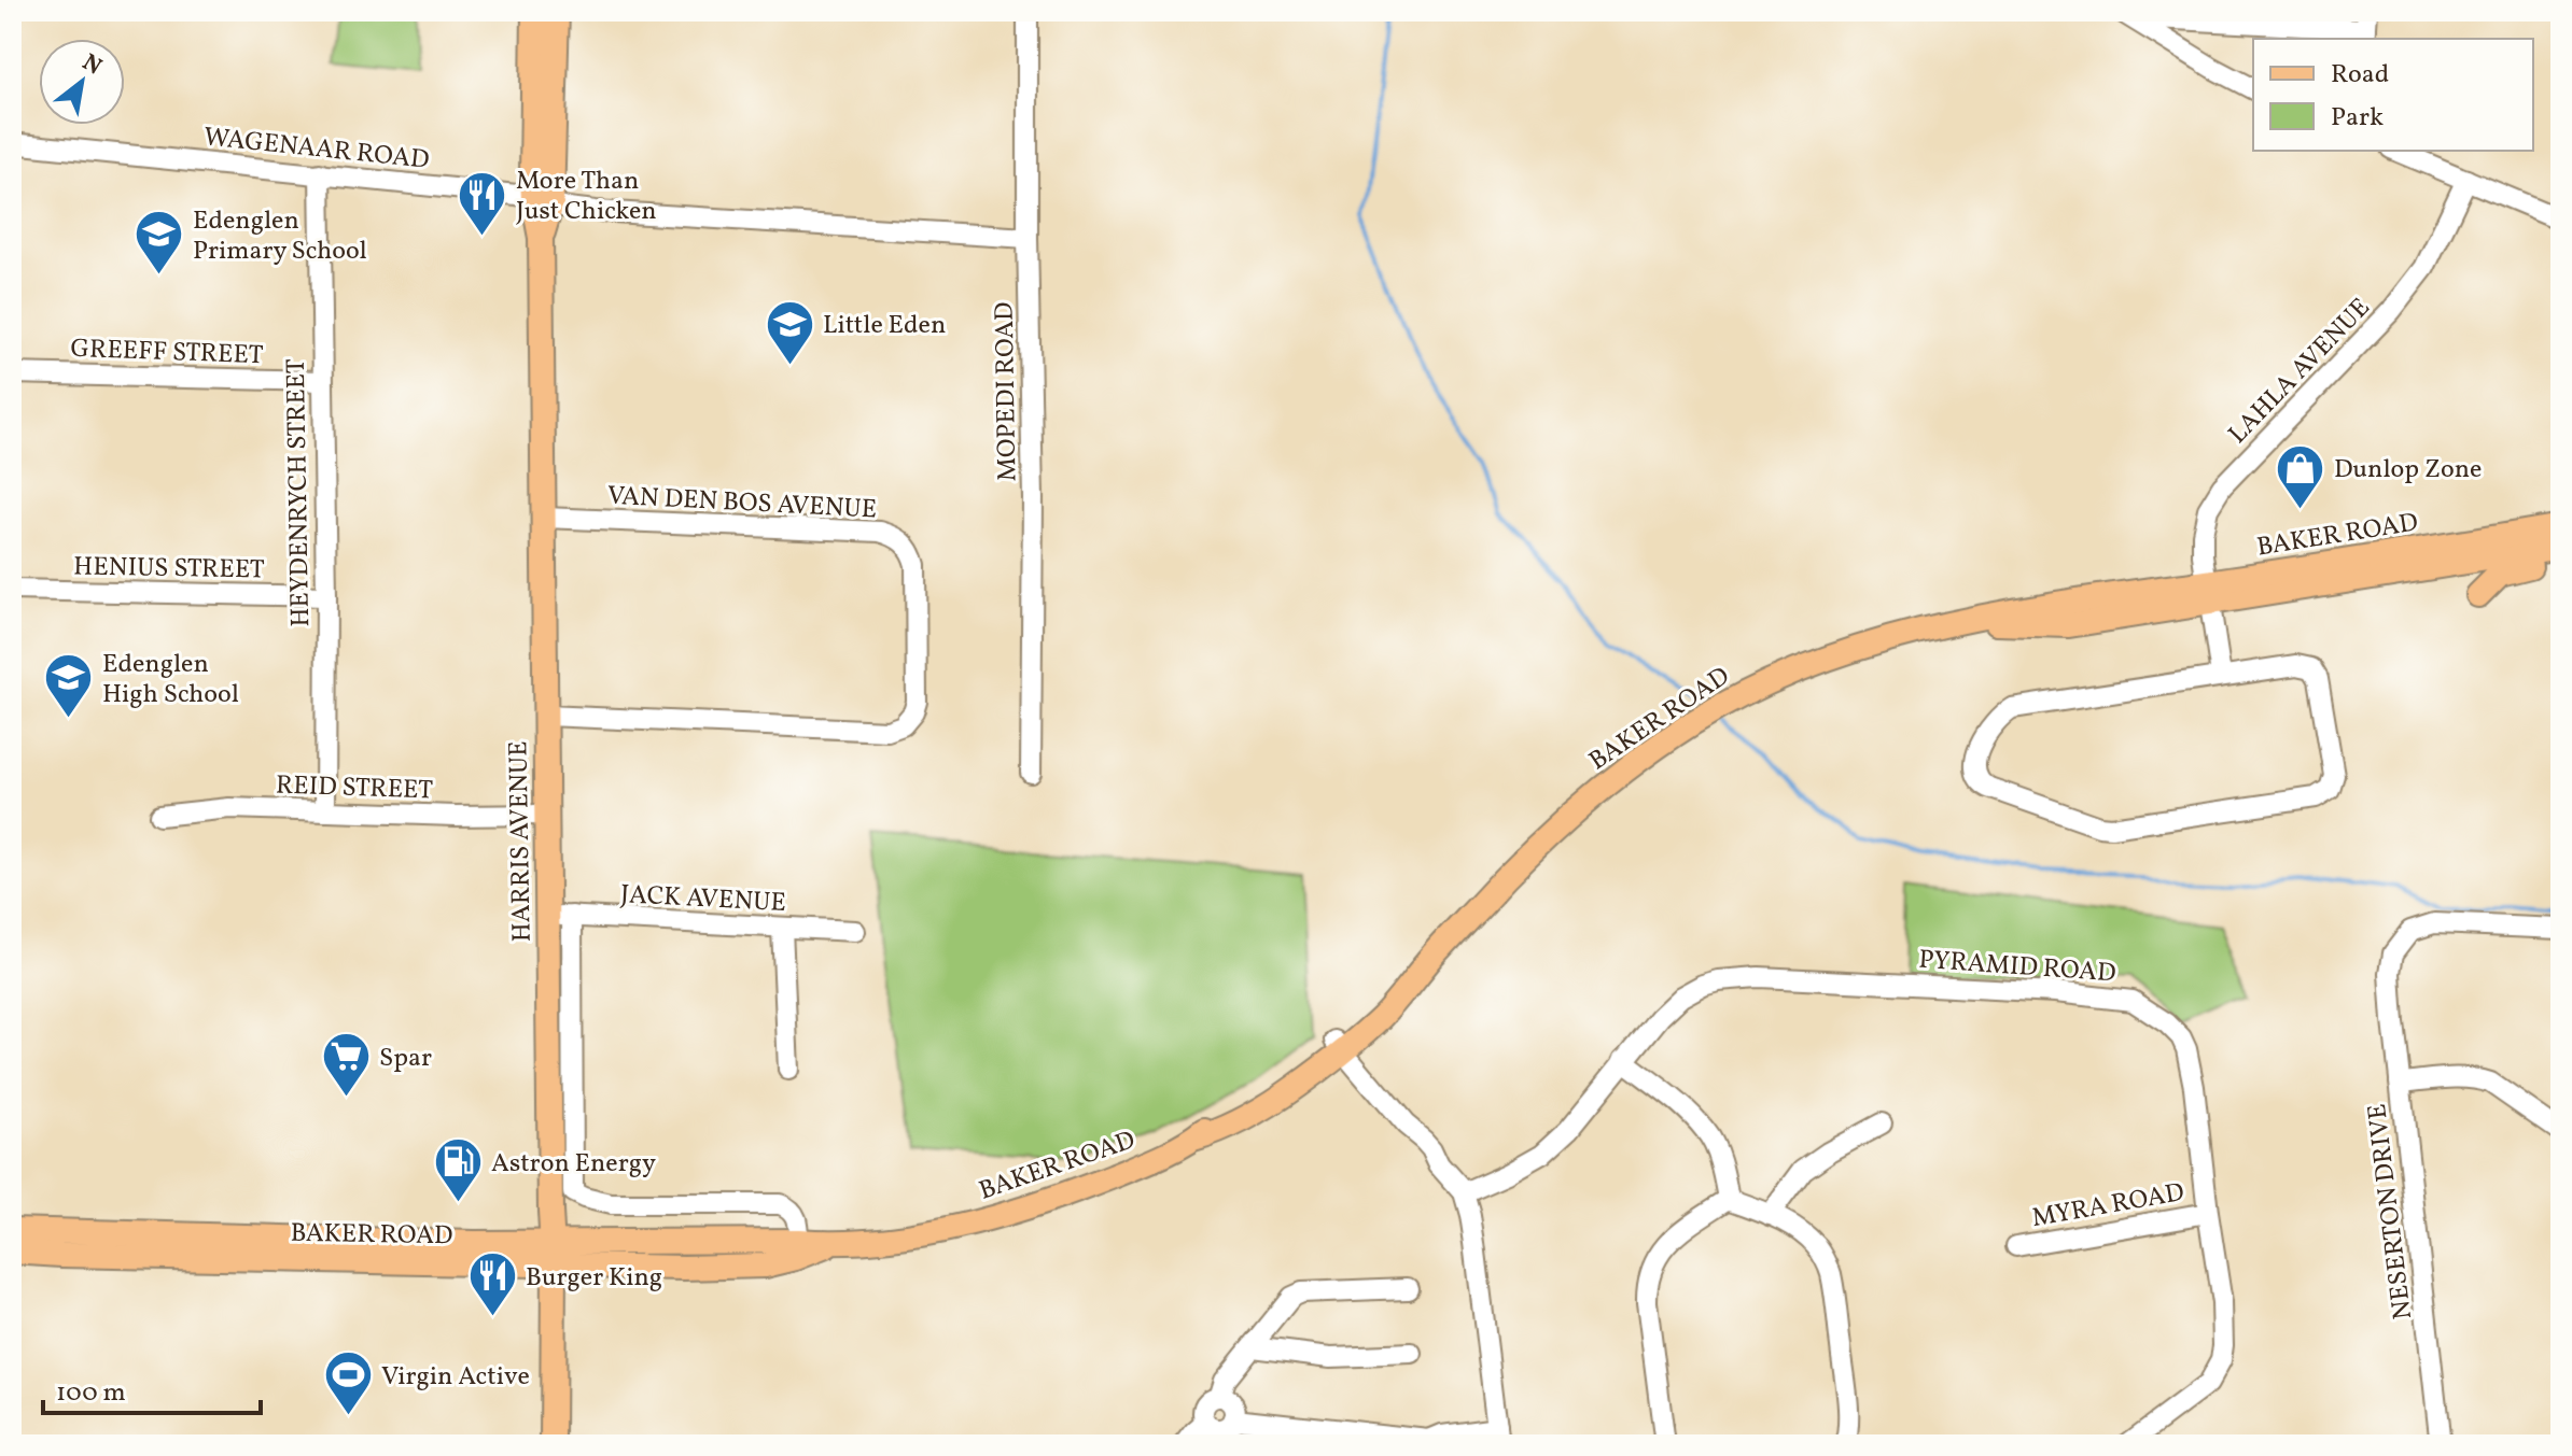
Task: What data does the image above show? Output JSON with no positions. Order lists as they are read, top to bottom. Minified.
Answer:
{"streets":{"main road":["BAKER ROAD","HARRIS AVENUE"],"street":["WAGENAAR ROAD","GREEFF STREET","LAHLA AVENUE","MOPEDI ROAD","HEYDENRYCH STREET","VAN DEN BOS AVENUE","HENIUS STREET","REID STREET","JACK AVENUE","PYRAMID ROAD","MYRA ROAD","NESERTON DRIVE"]},"crossings":[["WAGENAAR ROAD","MOPEDI ROAD"],["WAGENAAR ROAD","HEYDENRYCH STREET"],["WAGENAAR ROAD","HARRIS AVENUE"],["GREEFF STREET","HEYDENRYCH STREET"],["LAHLA AVENUE","BAKER ROAD"],["HEYDENRYCH STREET","HENIUS STREET"],["HEYDENRYCH STREET","REID STREET"],["VAN DEN BOS AVENUE","HARRIS AVENUE"],["BAKER ROAD","HARRIS AVENUE"],["REID STREET","HARRIS AVENUE"],["HARRIS AVENUE","JACK AVENUE"],["PYRAMID ROAD","MYRA ROAD"]],"places":{"restaurant":["More Than Just Chicken","Burger King"],"school or university":["Edenglen Primary School","Little Eden","Edenglen High School"],"shop":["Dunlop Zone"],"supermarket":["Spar"],"fuel station":["Astron Energy"],"sports":["Virgin Active"]},"legend":["Road","Park"],"scale_bar":"100 m","north":"top right"}
